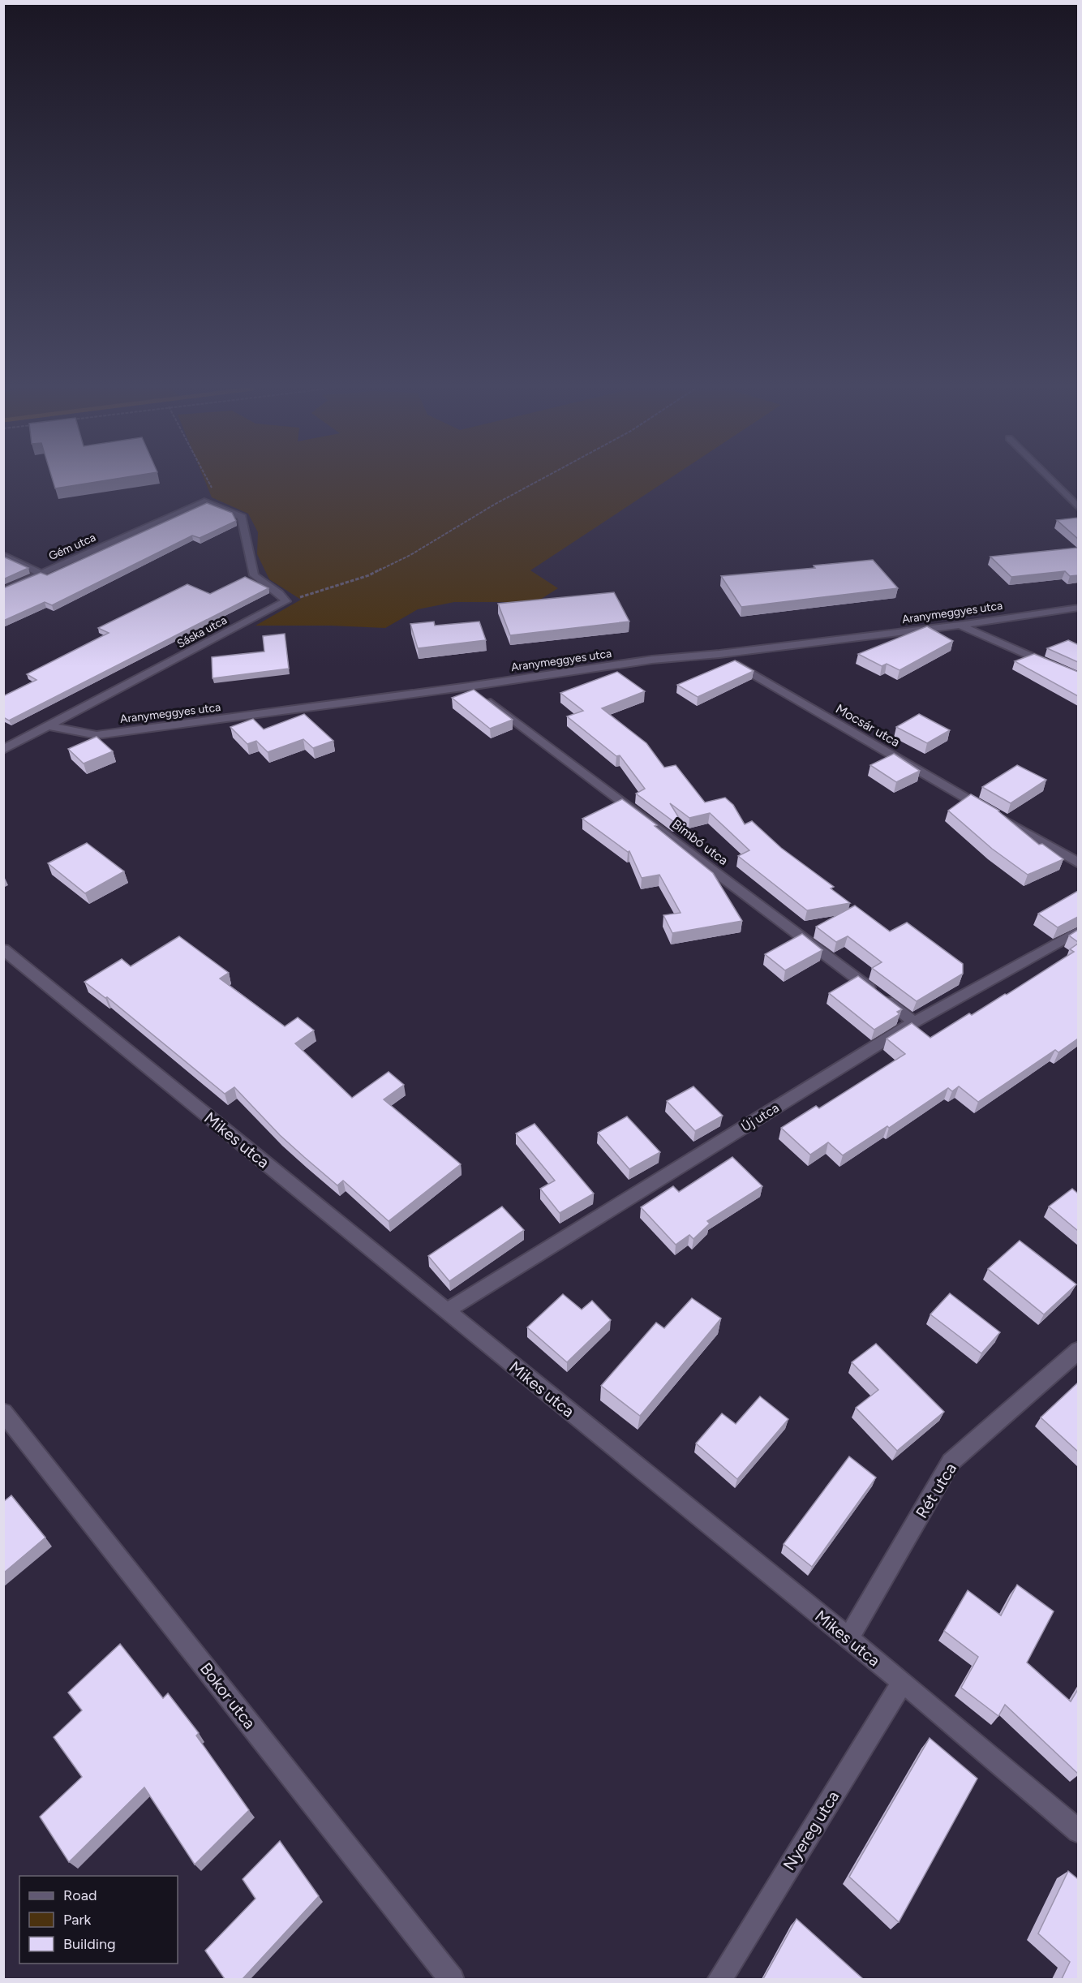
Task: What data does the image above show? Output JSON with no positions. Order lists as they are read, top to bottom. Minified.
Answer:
{"streets":{"street":["Gém utca","Aranymeggyes utca","Sáska utca","Mocsár utca","Bimbó utca","Új utca","Mikes utca","Rét utca","Bokor utca","Nyereg utca"]},"crossings":[["Aranymeggyes utca","Sáska utca"],["Aranymeggyes utca","Mocsár utca"],["Aranymeggyes utca","Bimbó utca"],["Bimbó utca","Új utca"],["Új utca","Mikes utca"],["Mikes utca","Rét utca"],["Mikes utca","Nyereg utca"]],"legend":["Road","Park","Building"]}
